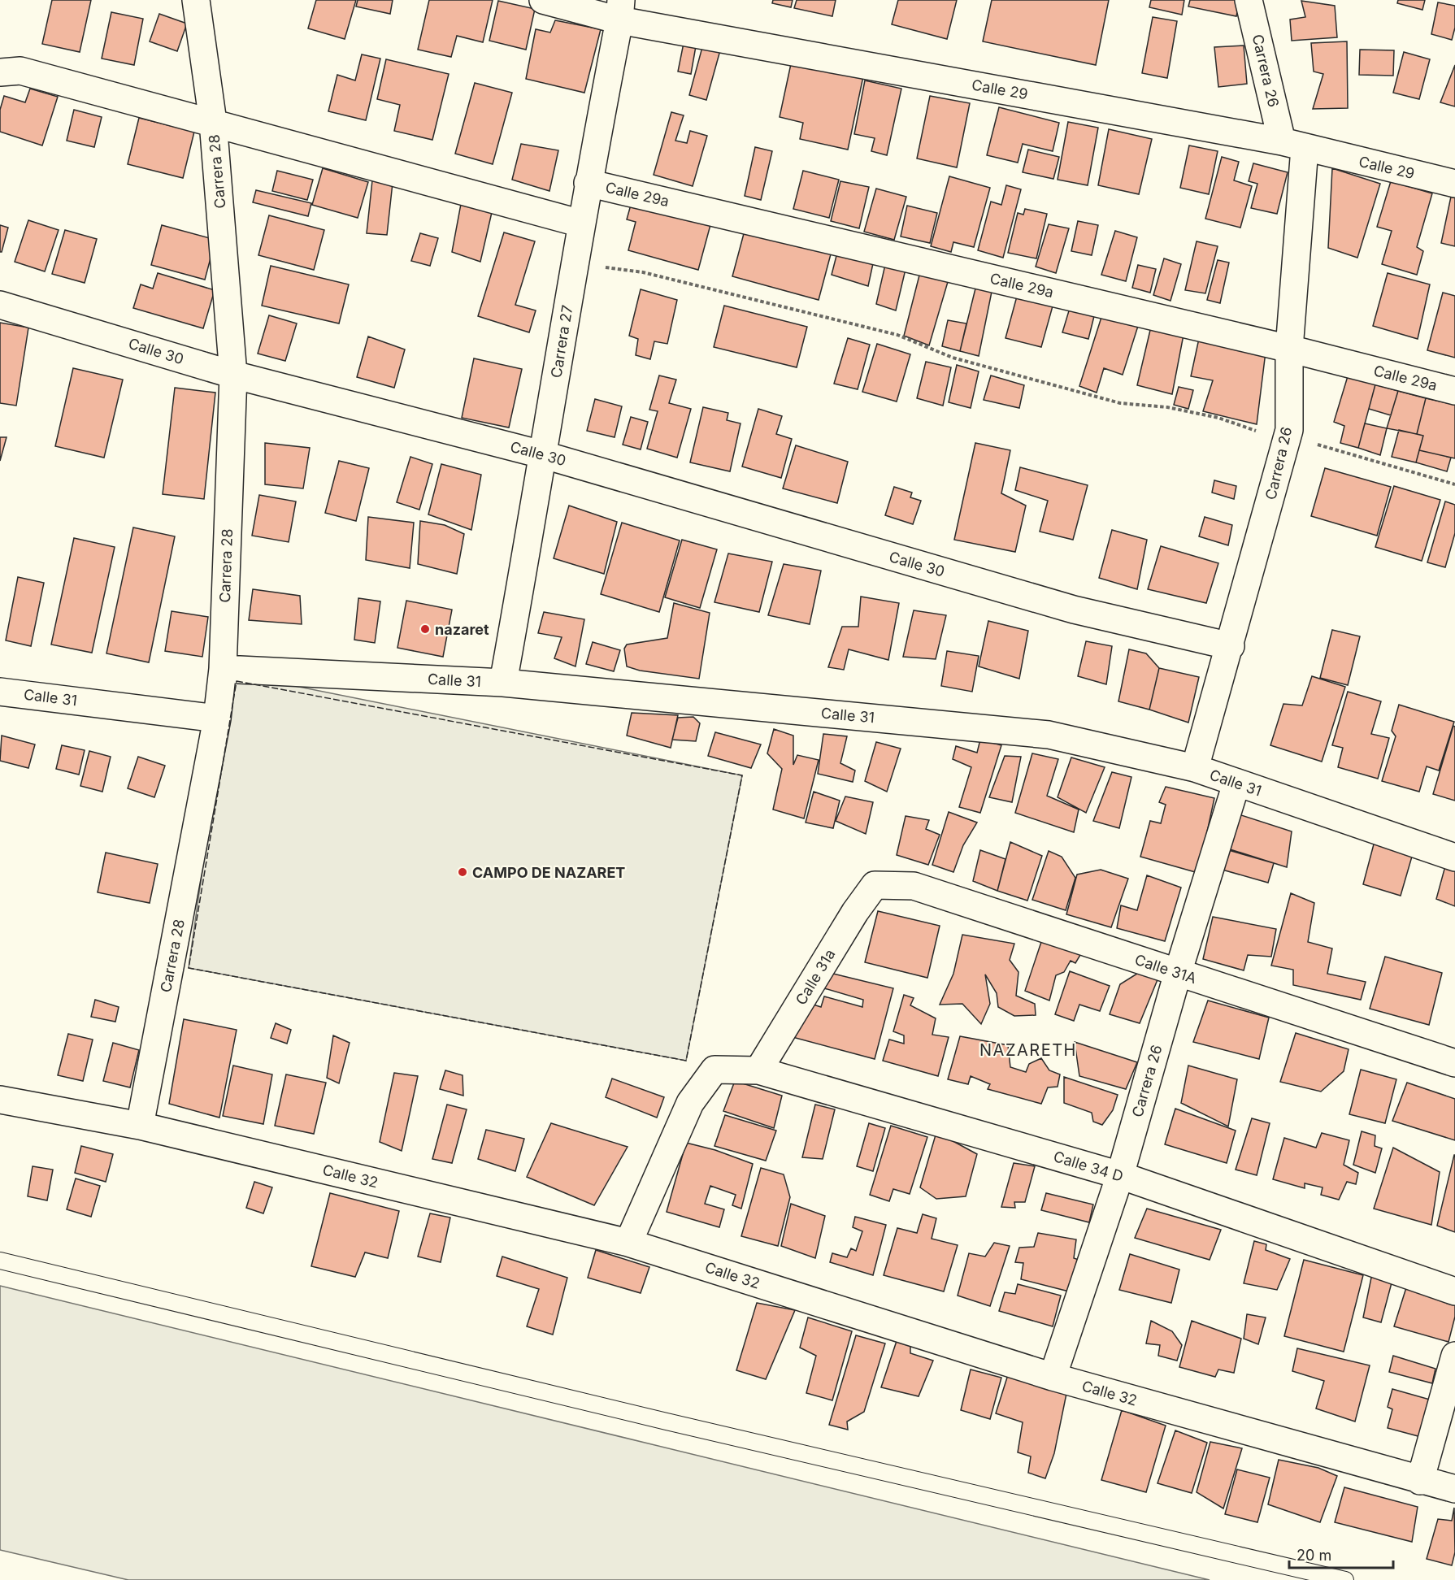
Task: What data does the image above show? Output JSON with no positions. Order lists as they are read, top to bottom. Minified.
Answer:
{"streets":{"street":["Carrera 26","Calle 29","Carrera 28","Calle 29a","Carrera 27","Calle 30","Calle 31","Calle 31A","Calle 31a","Calle 34 D","Calle 32"]},"crossings":[["Carrera 26","Calle 29"],["Carrera 26","Calle 29a"],["Carrera 26","Calle 30"],["Carrera 26","Calle 31"],["Carrera 26","Calle 31A"],["Carrera 26","Calle 34 D"],["Carrera 26","Calle 32"],["Calle 29","Carrera 27"],["Carrera 28","Calle 30"],["Carrera 28","Calle 31"],["Carrera 28","Calle 32"],["Calle 29a","Carrera 27"],["Carrera 27","Calle 30"],["Carrera 27","Calle 31"],["Calle 31A","Calle 31a"],["Calle 31a","Calle 34 D"],["Calle 34 D","Calle 32"]],"districts":["NAZARETH"],"places":["nazaret","CAMPO DE NAZARET"],"scale_bar":"20 m"}
